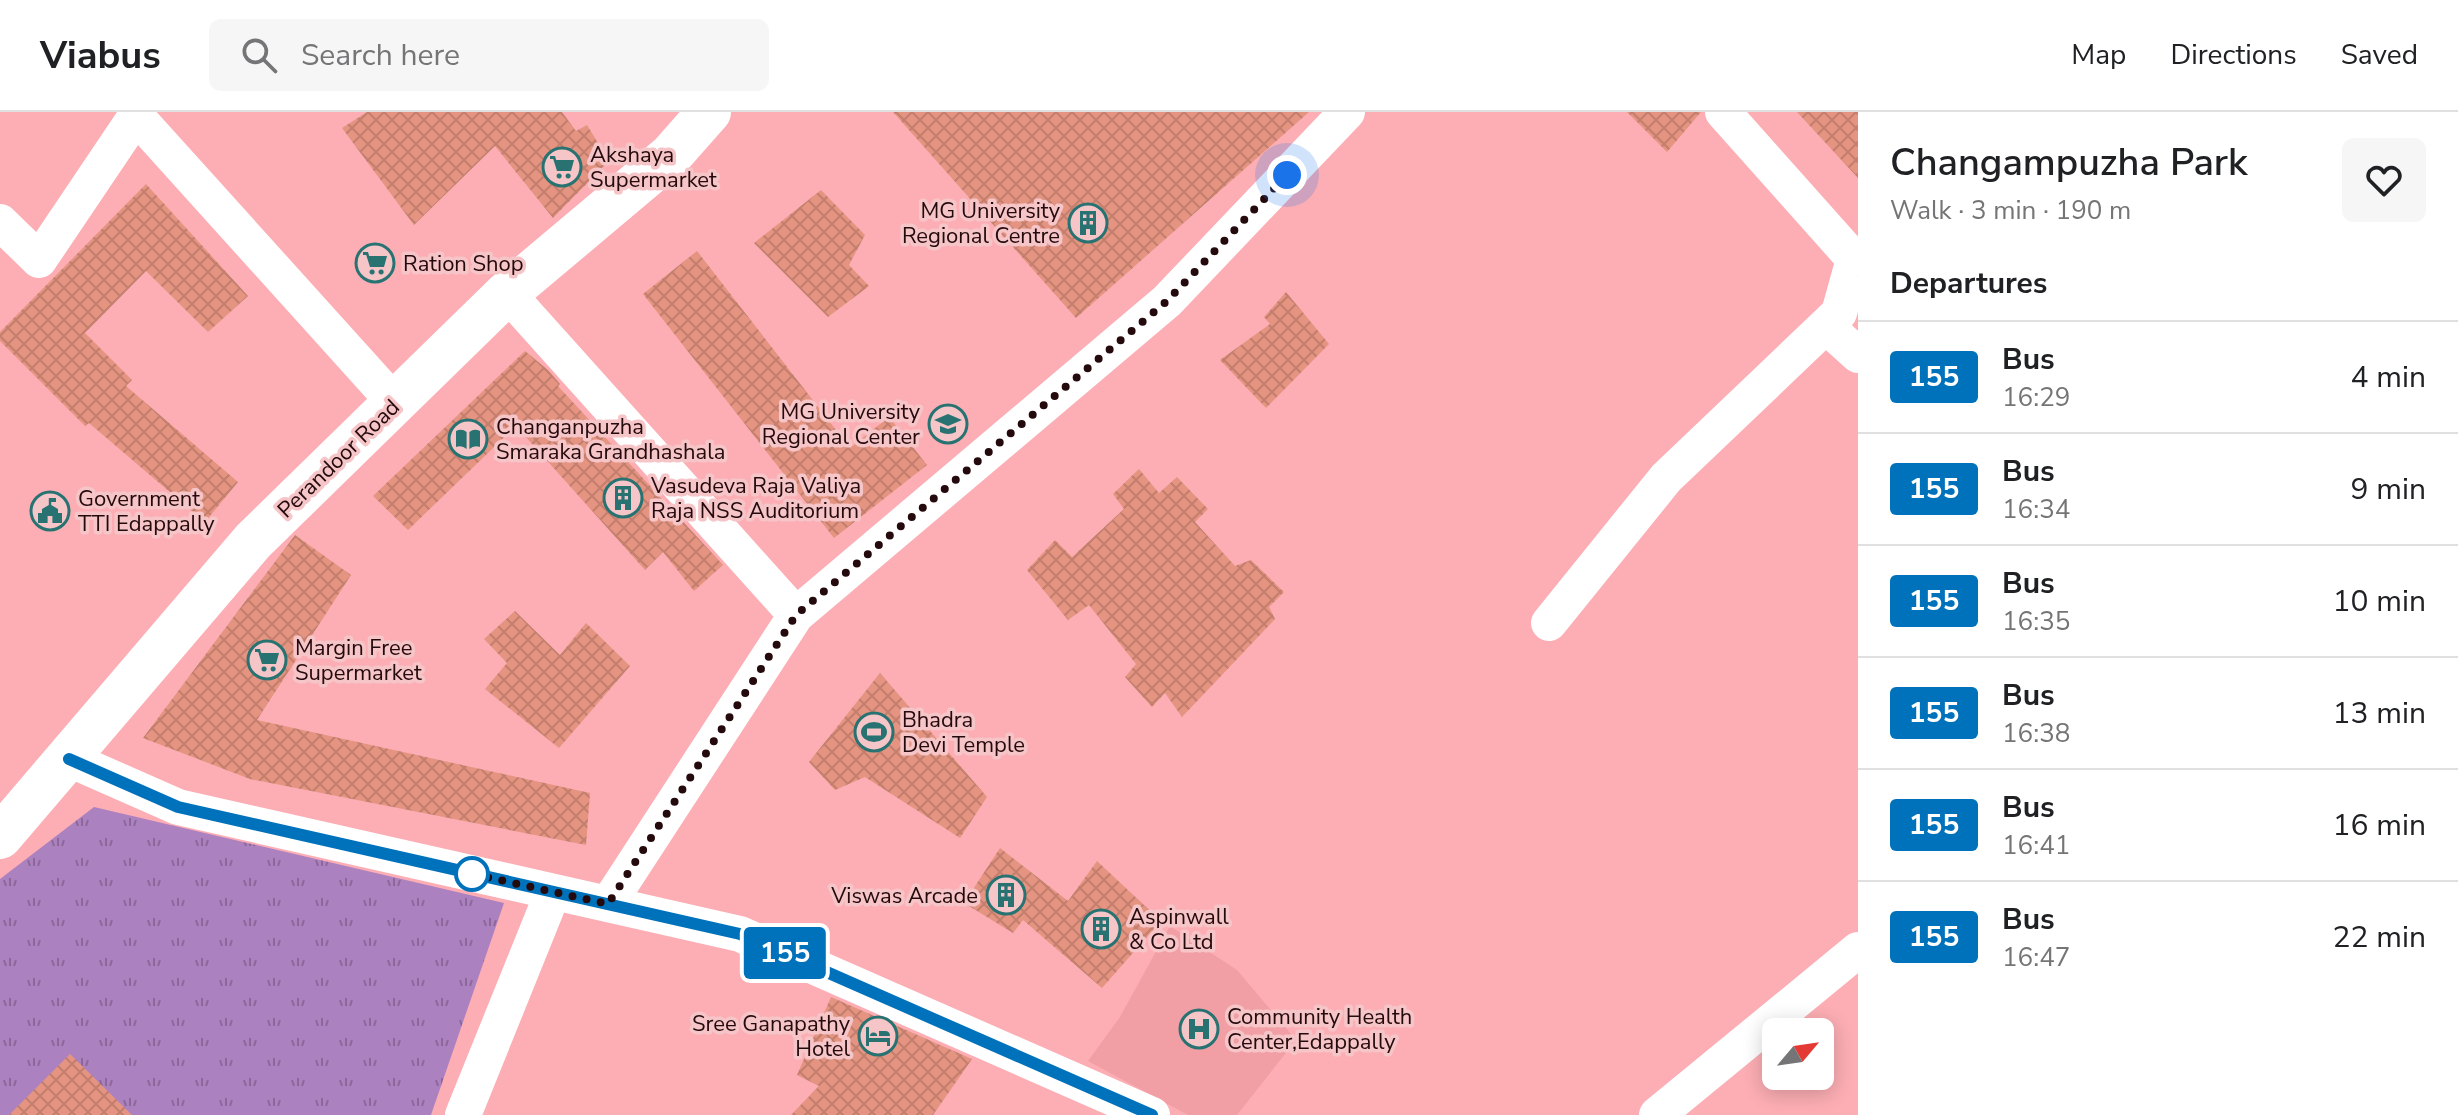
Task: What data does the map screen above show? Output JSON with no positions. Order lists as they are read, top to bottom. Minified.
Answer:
{"streets":{"main road":["Perandoor Road"]},"places":{"supermarket":["Akshaya Supermarket","Ration Shop","Margin Free Supermarket"],"building":["MG University Regional Centre","Vasudeva Raja Valiya Raja NSS Auditorium","Viswas Arcade","Aspinwall & Co Ltd"],"school or university":["MG University Regional Center"],"library":["Changanpuzha Smaraka Grandhashala"],"public building":["Government TTI Edappally"],"sports":["Bhadra Devi Temple"],"hospital":["Community Health Center,Edappally"],"hotel":["Sree Ganapathy Hotel"]},"lines":["bus line 155"],"north":"top right","page":{"header":"Viabus","search":"Search here","nav":["Map","Directions","Saved"],"on_map":"155","heading":[["Changampuzha Park","Walk · 3 min · 190 m"],"Departures"],"list":[{"mark":"155","name":"Bus","note":"16:29","value":"4 min"},{"mark":"155","name":"Bus","note":"16:34","value":"9 min"},{"mark":"155","name":"Bus","note":"16:35","value":"10 min"},{"mark":"155","name":"Bus","note":"16:38","value":"13 min"},{"mark":"155","name":"Bus","note":"16:41","value":"16 min"},{"mark":"155","name":"Bus","note":"16:47","value":"22 min"}]}}
